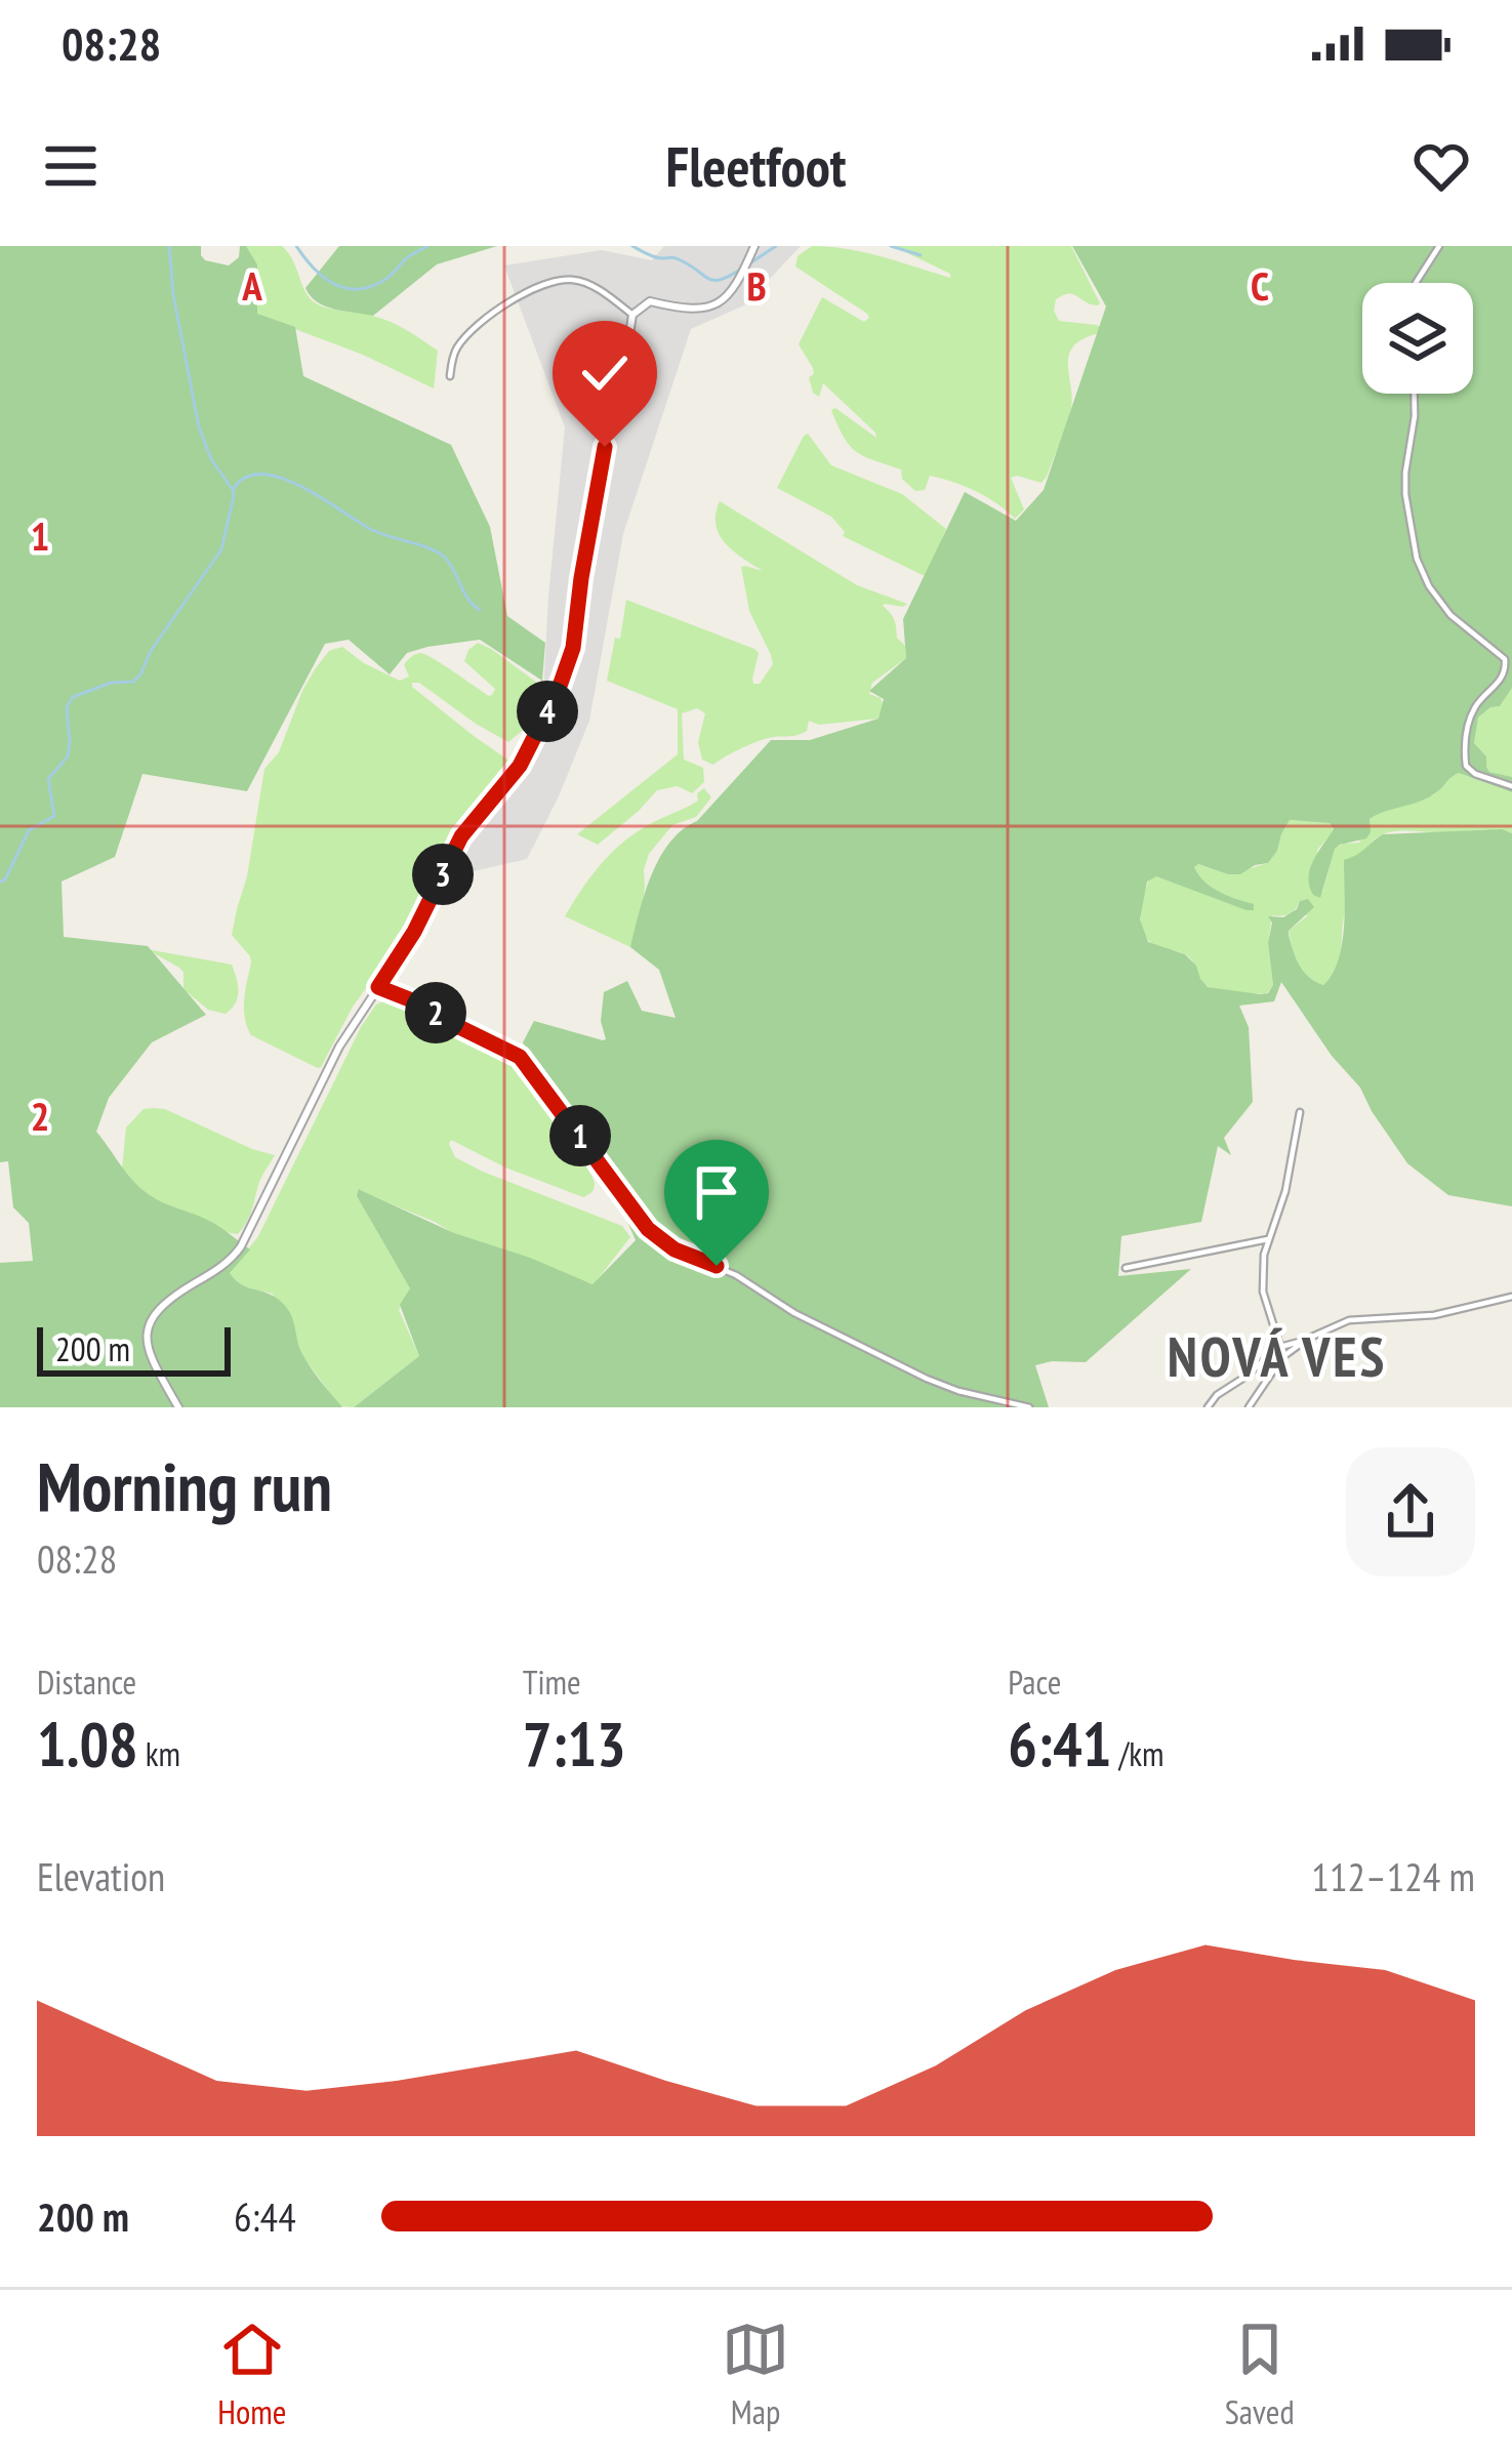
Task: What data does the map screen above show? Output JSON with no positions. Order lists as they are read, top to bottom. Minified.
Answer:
{"districts":["NOVÁ VES"],"scale_bar":"200 m","page":{"status":"08:28","header":"Fleetfoot","pins":["4","3","2","1"],"scale":"200 m","heading":["Morning run","08:28"],"stats":[["Distance","1.08 km"],["Time","7:13"],["Pace","6:41 /km"]],"chart":["Elevation","112–124 m"],"list":[{"name":"200 m","note":"6:44"}],"tabs":["Home","Map","Saved"]},"grid":{"columns":["A","B","C"],"rows":["1","2"]}}
